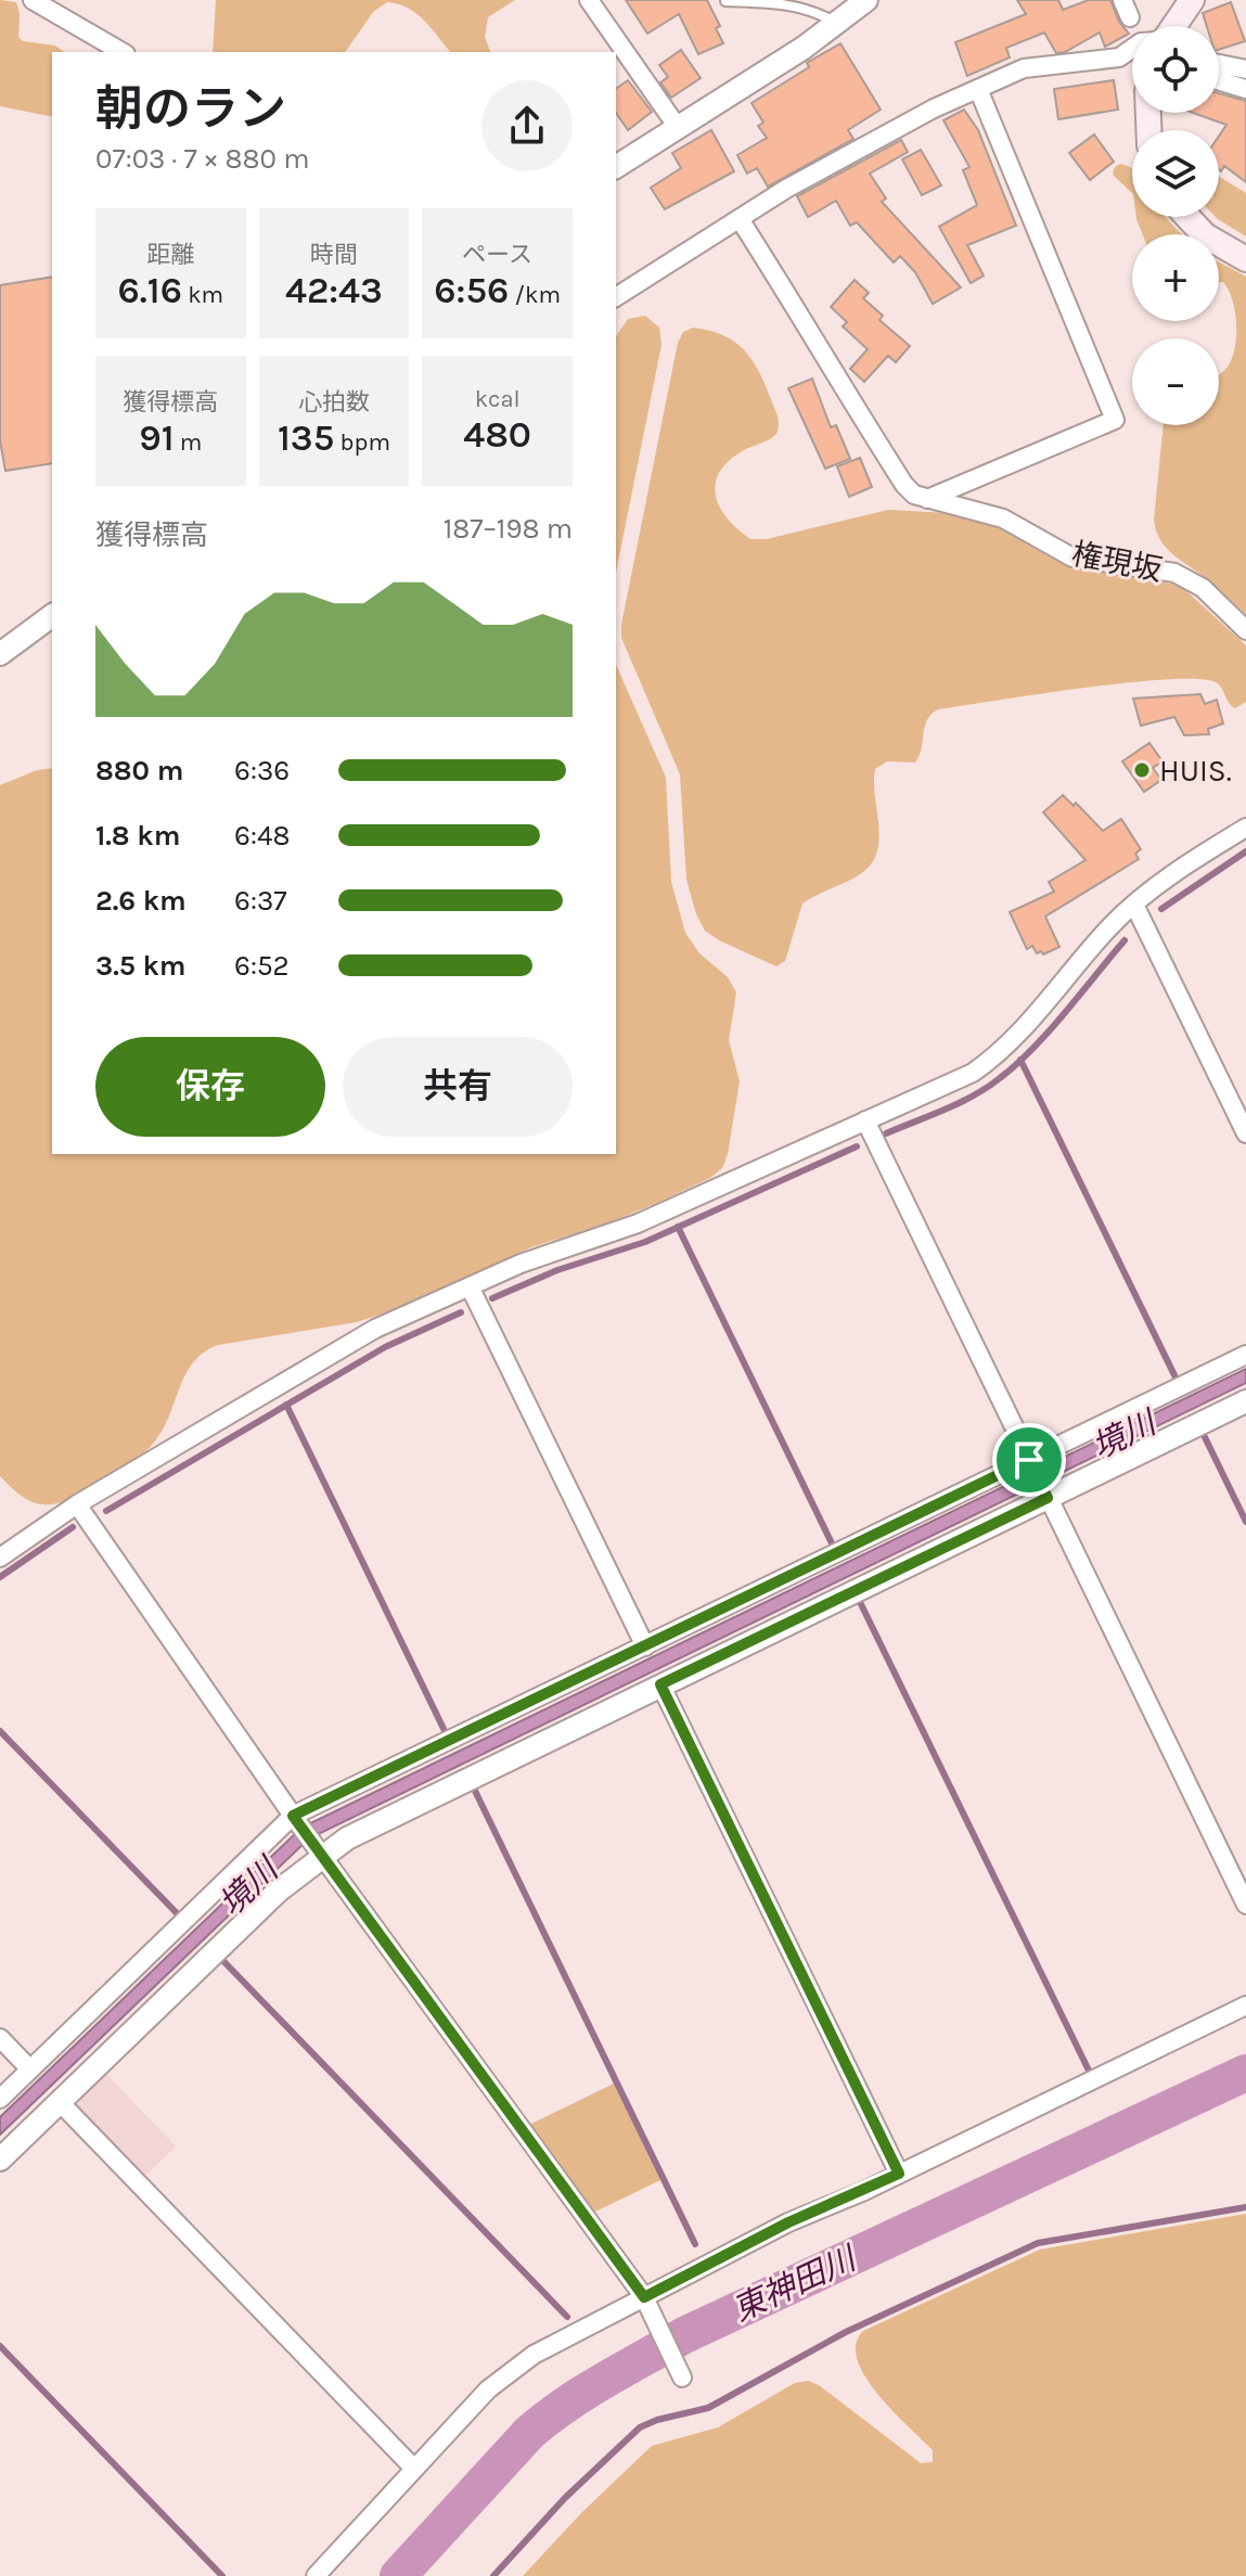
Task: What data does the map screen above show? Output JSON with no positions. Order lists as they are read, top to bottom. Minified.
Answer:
{"streets":{"street":["権現坂"]},"water":["境川","東神田川"],"places":["HUIS."],"page":{"map_buttons":["+","−"],"heading":["朝のラン","07:03 · 7 × 880 m"],"stats":[["距離","6.16 km"],["時間","42:43"],["ペース","6:56 /km"],["獲得標高","91 m"],["心拍数","135 bpm"],["kcal","480"]],"chart":["獲得標高","187–198 m"],"list":[{"name":"880 m","note":"6:36"},{"name":"1.8 km","note":"6:48"},{"name":"2.6 km","note":"6:37"},{"name":"3.5 km","note":"6:52"}],"buttons":["保存","共有"]}}
